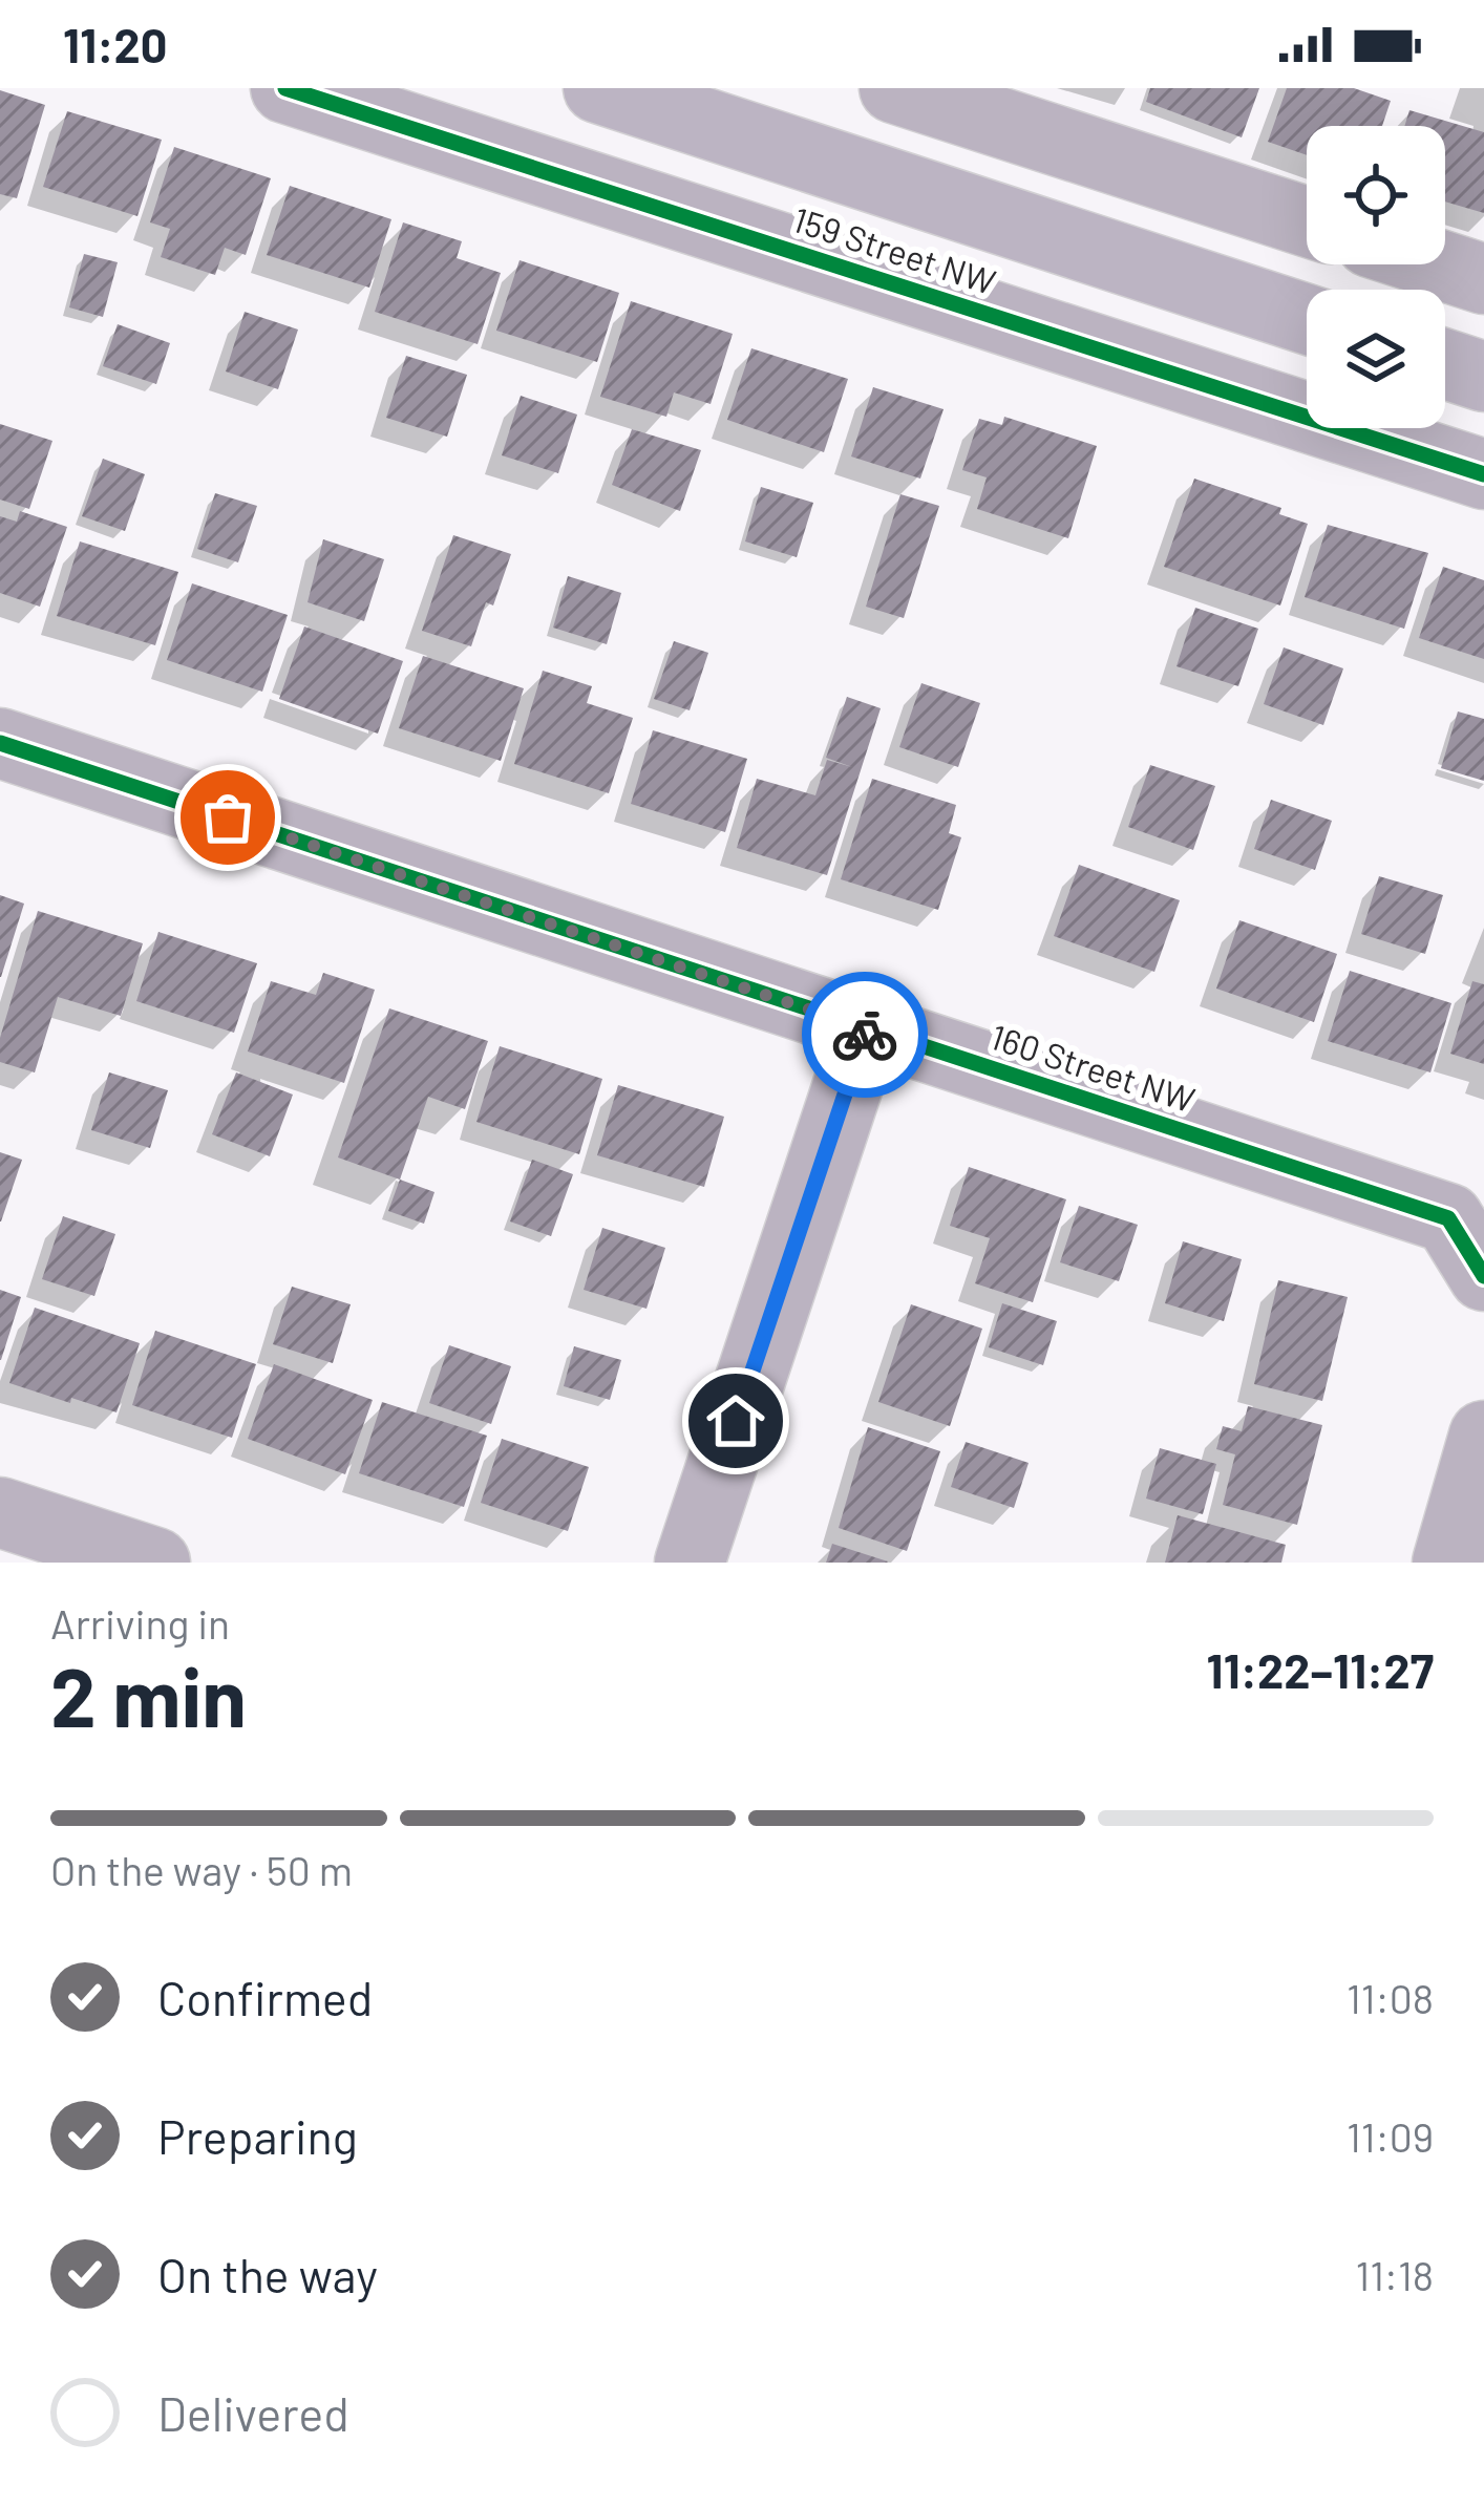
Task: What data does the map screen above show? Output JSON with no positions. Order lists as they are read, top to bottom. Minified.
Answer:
{"streets":{"main road":["159 Street NW"],"street":["160 Street NW"]},"page":{"status":"11:20","heading":["2 min","Arriving in","11:22–11:27"],"bar":"On the way · 50 m","list":[["Confirmed","11:08"],["Preparing","11:09"],["On the way","11:18"],"Delivered"]}}
